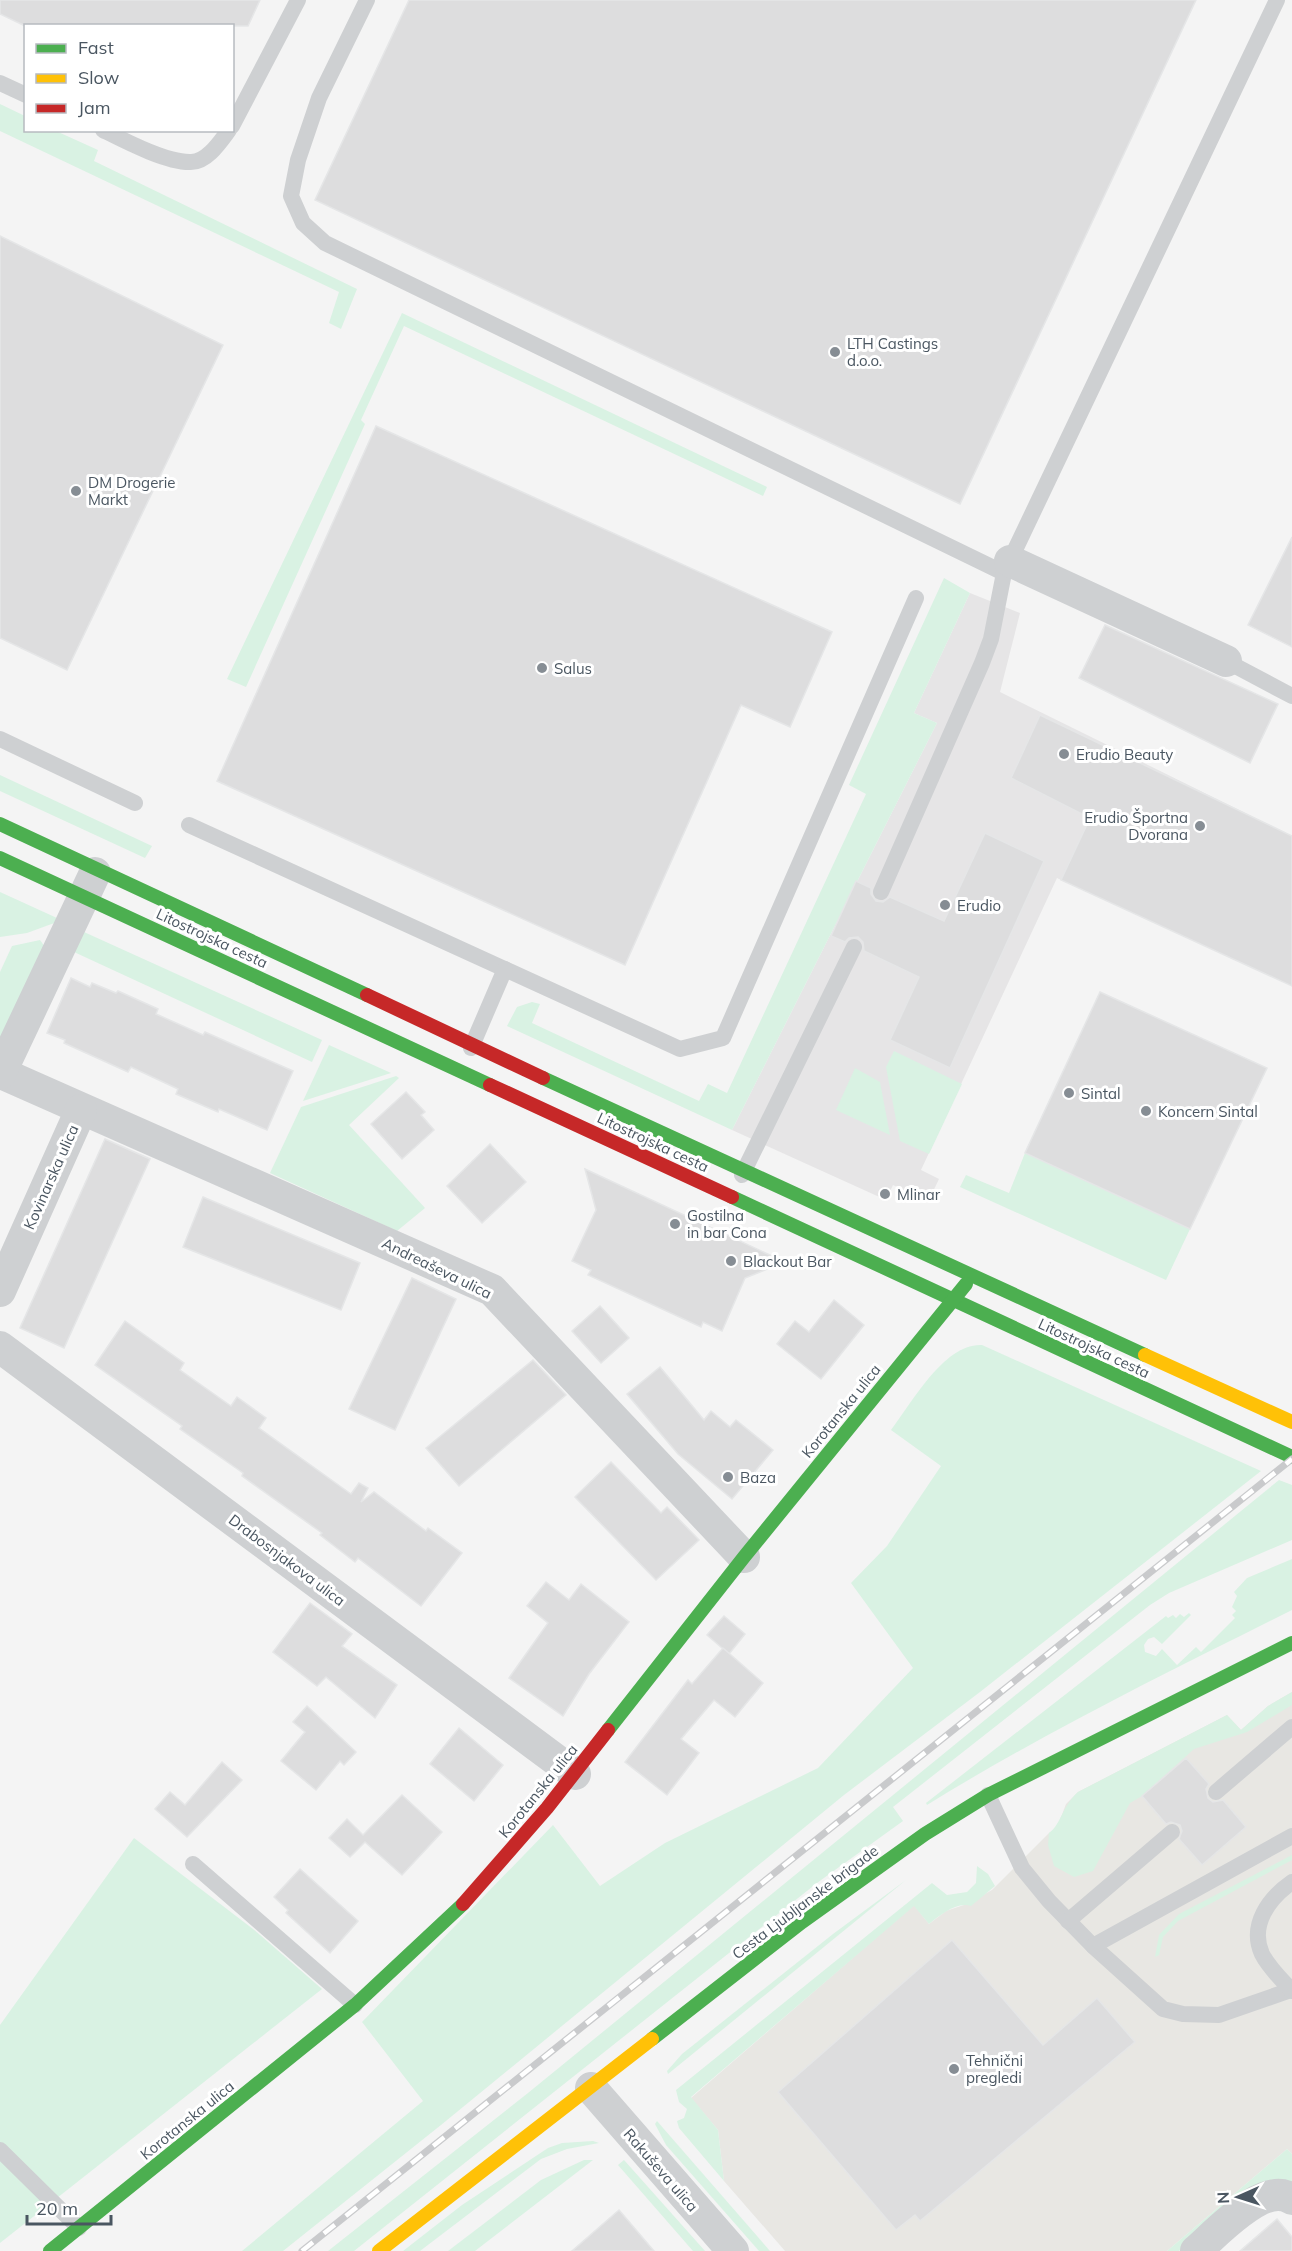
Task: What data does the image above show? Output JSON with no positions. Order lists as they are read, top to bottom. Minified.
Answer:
{"streets":{"main road":["Litostrojska cesta","Korotanska ulica","Cesta Ljubljanske brigade"],"street":["Kovinarska ulica","Andreaševa ulica","Drabosnjakova ulica","Rakuševa ulica"]},"crossings":[["Litostrojska cesta","Kovinarska ulica"],["Litostrojska cesta","Korotanska ulica"],["Kovinarska ulica","Andreaševa ulica"],["Andreaševa ulica","Korotanska ulica"],["Korotanska ulica","Drabosnjakova ulica"],["Cesta Ljubljanske brigade","Rakuševa ulica"]],"places":["LTH Castings d.o.o.","DM Drogerie Markt","Salus","Erudio Beauty","Erudio Športna Dvorana","Erudio","Sintal","Koncern Sintal","Mlinar","Gostilna in bar Cona","Blackout Bar","Baza","Tehnični pregledi"],"legend":["Fast","Slow","Jam"],"scale_bar":"20 m","north":"left"}
